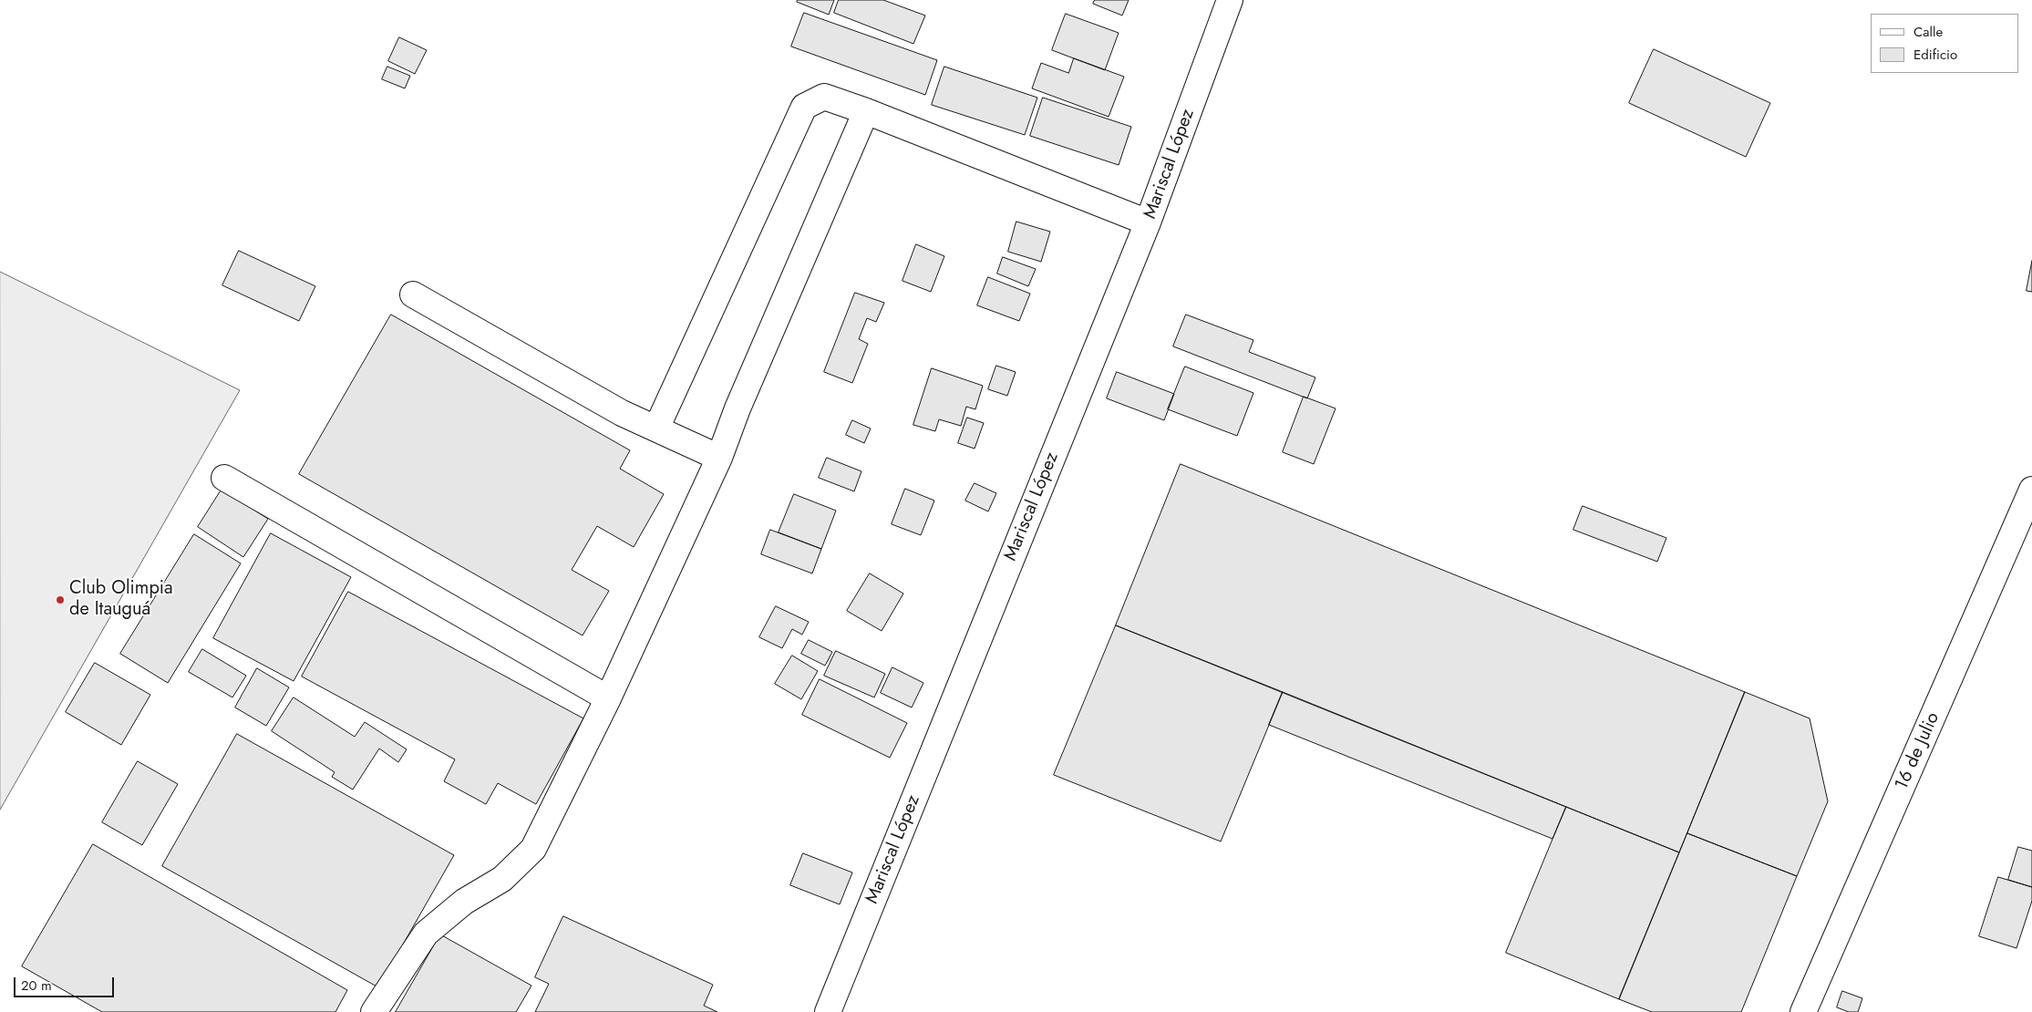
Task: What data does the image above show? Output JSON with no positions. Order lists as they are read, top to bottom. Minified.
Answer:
{"streets":{"street":["Mariscal López","16 de Julio"]},"places":["Club Olimpia de Itauguá"],"legend":["Calle","Edificio"],"scale_bar":"20 m"}
